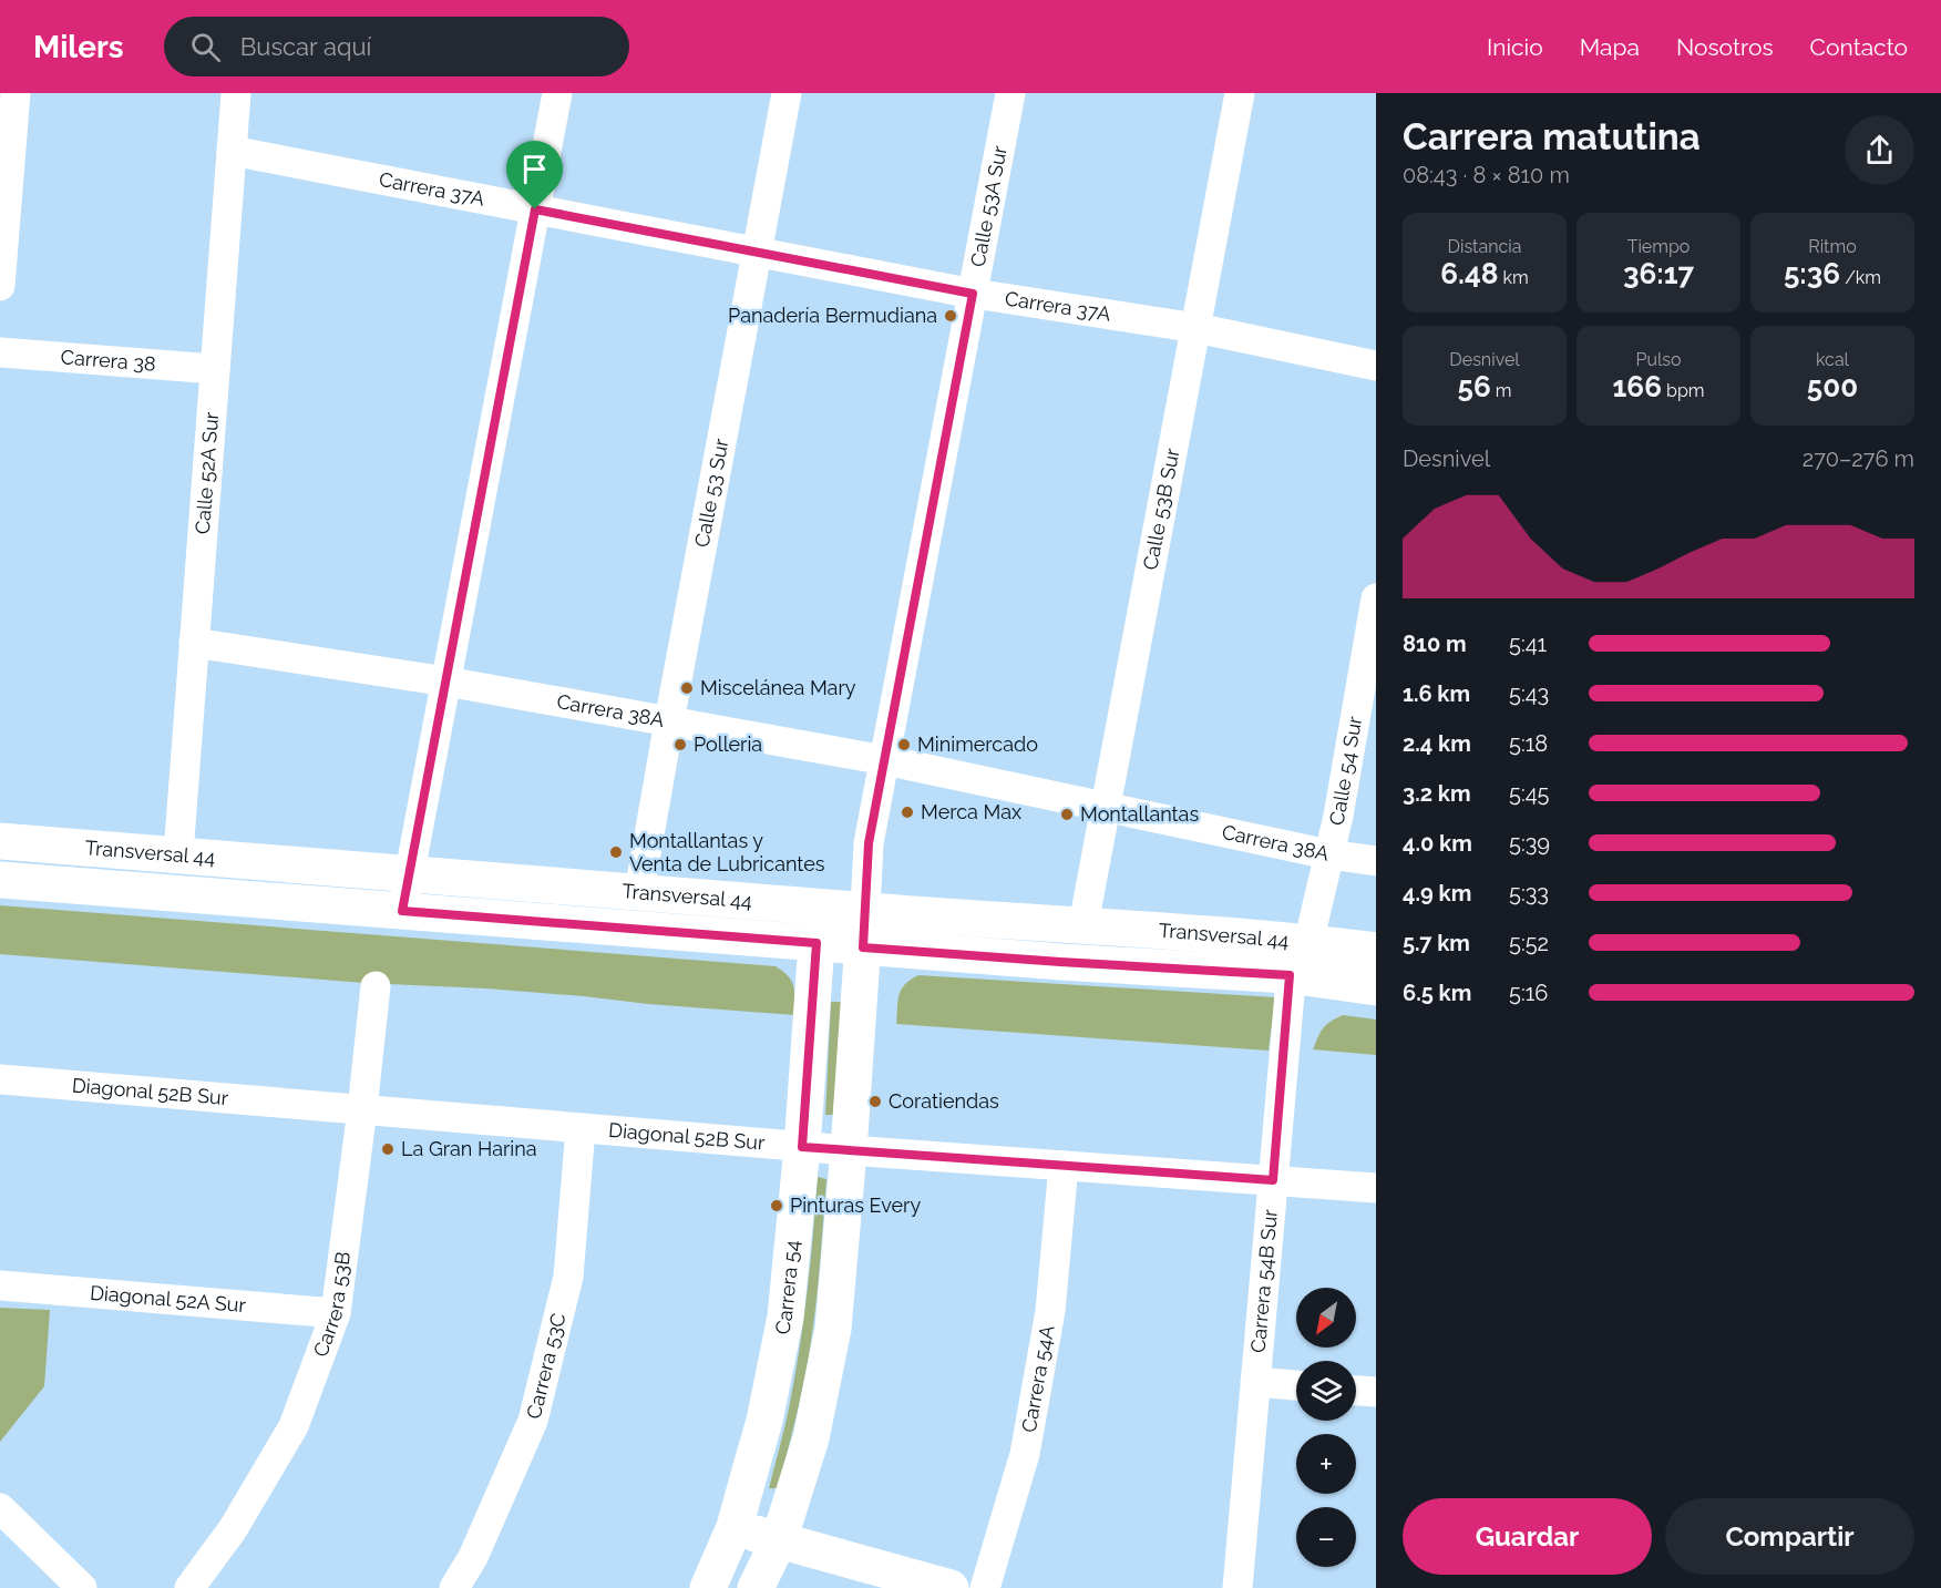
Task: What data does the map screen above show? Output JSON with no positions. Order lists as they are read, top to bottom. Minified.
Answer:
{"streets":{"street":["Carrera 37A","Calle 53A Sur","Carrera 38","Calle 52A Sur","Calle 53 Sur","Calle 53B Sur","Carrera 38A","Calle 54 Sur","Transversal 44","Diagonal 52B Sur","Carrera 54B Sur","Carrera 54","Diagonal 52A Sur","Carrera 53B","Carrera 53C","Carrera 54A"]},"crossings":[["Carrera 37A","Calle 53A Sur"],["Carrera 37A","Calle 52A Sur"],["Carrera 37A","Calle 53 Sur"],["Carrera 37A","Calle 53B Sur"],["Calle 53A Sur","Carrera 38A"],["Calle 53A Sur","Transversal 44"],["Calle 53A Sur","Carrera 54"],["Carrera 38","Calle 52A Sur"],["Calle 52A Sur","Carrera 38A"],["Calle 52A Sur","Transversal 44"],["Calle 53 Sur","Carrera 38A"],["Calle 53 Sur","Transversal 44"],["Calle 53B Sur","Carrera 38A"],["Calle 53B Sur","Transversal 44"],["Carrera 38A","Calle 54 Sur"],["Calle 54 Sur","Transversal 44"],["Transversal 44","Carrera 54B Sur"],["Transversal 44","Carrera 54"],["Diagonal 52B Sur","Carrera 54B Sur"],["Diagonal 52B Sur","Carrera 54"],["Diagonal 52B Sur","Carrera 53B"],["Diagonal 52B Sur","Carrera 53C"],["Diagonal 52B Sur","Carrera 54A"],["Diagonal 52A Sur","Carrera 53B"]],"places":["Panadería Bermudiana","Miscelánea Mary","Polleria","Minimercado","Merca Max","Montallantas","Montallantas y Venta de Lubricantes","Coratiendas","La Gran Harina","Pinturas Every"],"north":"bottom left","page":{"header":"Milers","search":"Buscar aquí","nav":["Inicio","Mapa","Nosotros","Contacto"],"heading":["Carrera matutina","08:43 · 8 × 810 m"],"stats":[["Distancia","6.48 km"],["Tiempo","36:17"],["Ritmo","5:36 /km"],["Desnivel","56 m"],["Pulso","166 bpm"],["kcal","500"]],"chart":["Desnivel","270–276 m"],"list":[{"name":"810 m","note":"5:41"},{"name":"1.6 km","note":"5:43"},{"name":"2.4 km","note":"5:18"},{"name":"3.2 km","note":"5:45"},{"name":"4.0 km","note":"5:39"},{"name":"4.9 km","note":"5:33"},{"name":"5.7 km","note":"5:52"},{"name":"6.5 km","note":"5:16"}],"map_buttons":["+","−"],"buttons":["Guardar","Compartir"]}}
